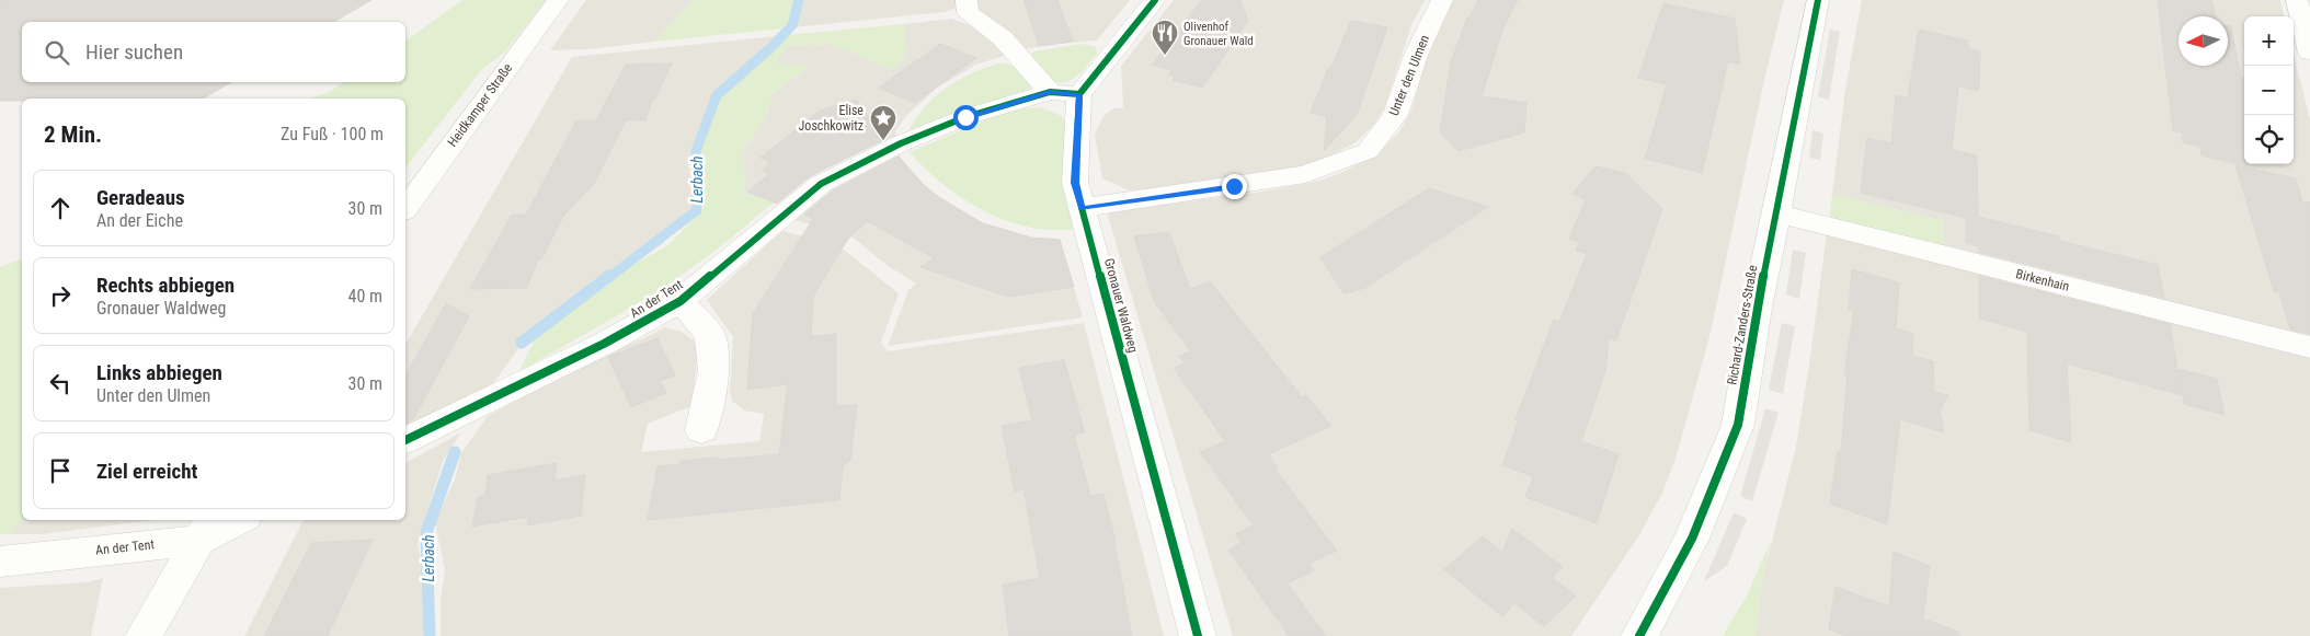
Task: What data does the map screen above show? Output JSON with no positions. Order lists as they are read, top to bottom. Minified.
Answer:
{"streets":{"street":["Unter den Ulmen","Heidkamper Straße","Birkenhain","An der Tent","Gronauer Waldweg","Richard-Zanders-Straße"]},"crossings":[["Unter den Ulmen","Gronauer Waldweg"],["Birkenhain","Richard-Zanders-Straße"]],"water":["Lerbach"],"places":{"restaurant":["Olivenhof Gronauer Wald"],"place":["Elise Joschkowitz"]},"north":"left","page":{"map_buttons":["+","−"],"search":"Hier suchen","heading":["2 Min.","Zu Fuß · 100 m"],"list":[["Geradeaus","An der Eiche","30 m"],["Rechts abbiegen","Gronauer Waldweg","40 m"],["Links abbiegen","Unter den Ulmen","30 m"],"Ziel erreicht"]}}
